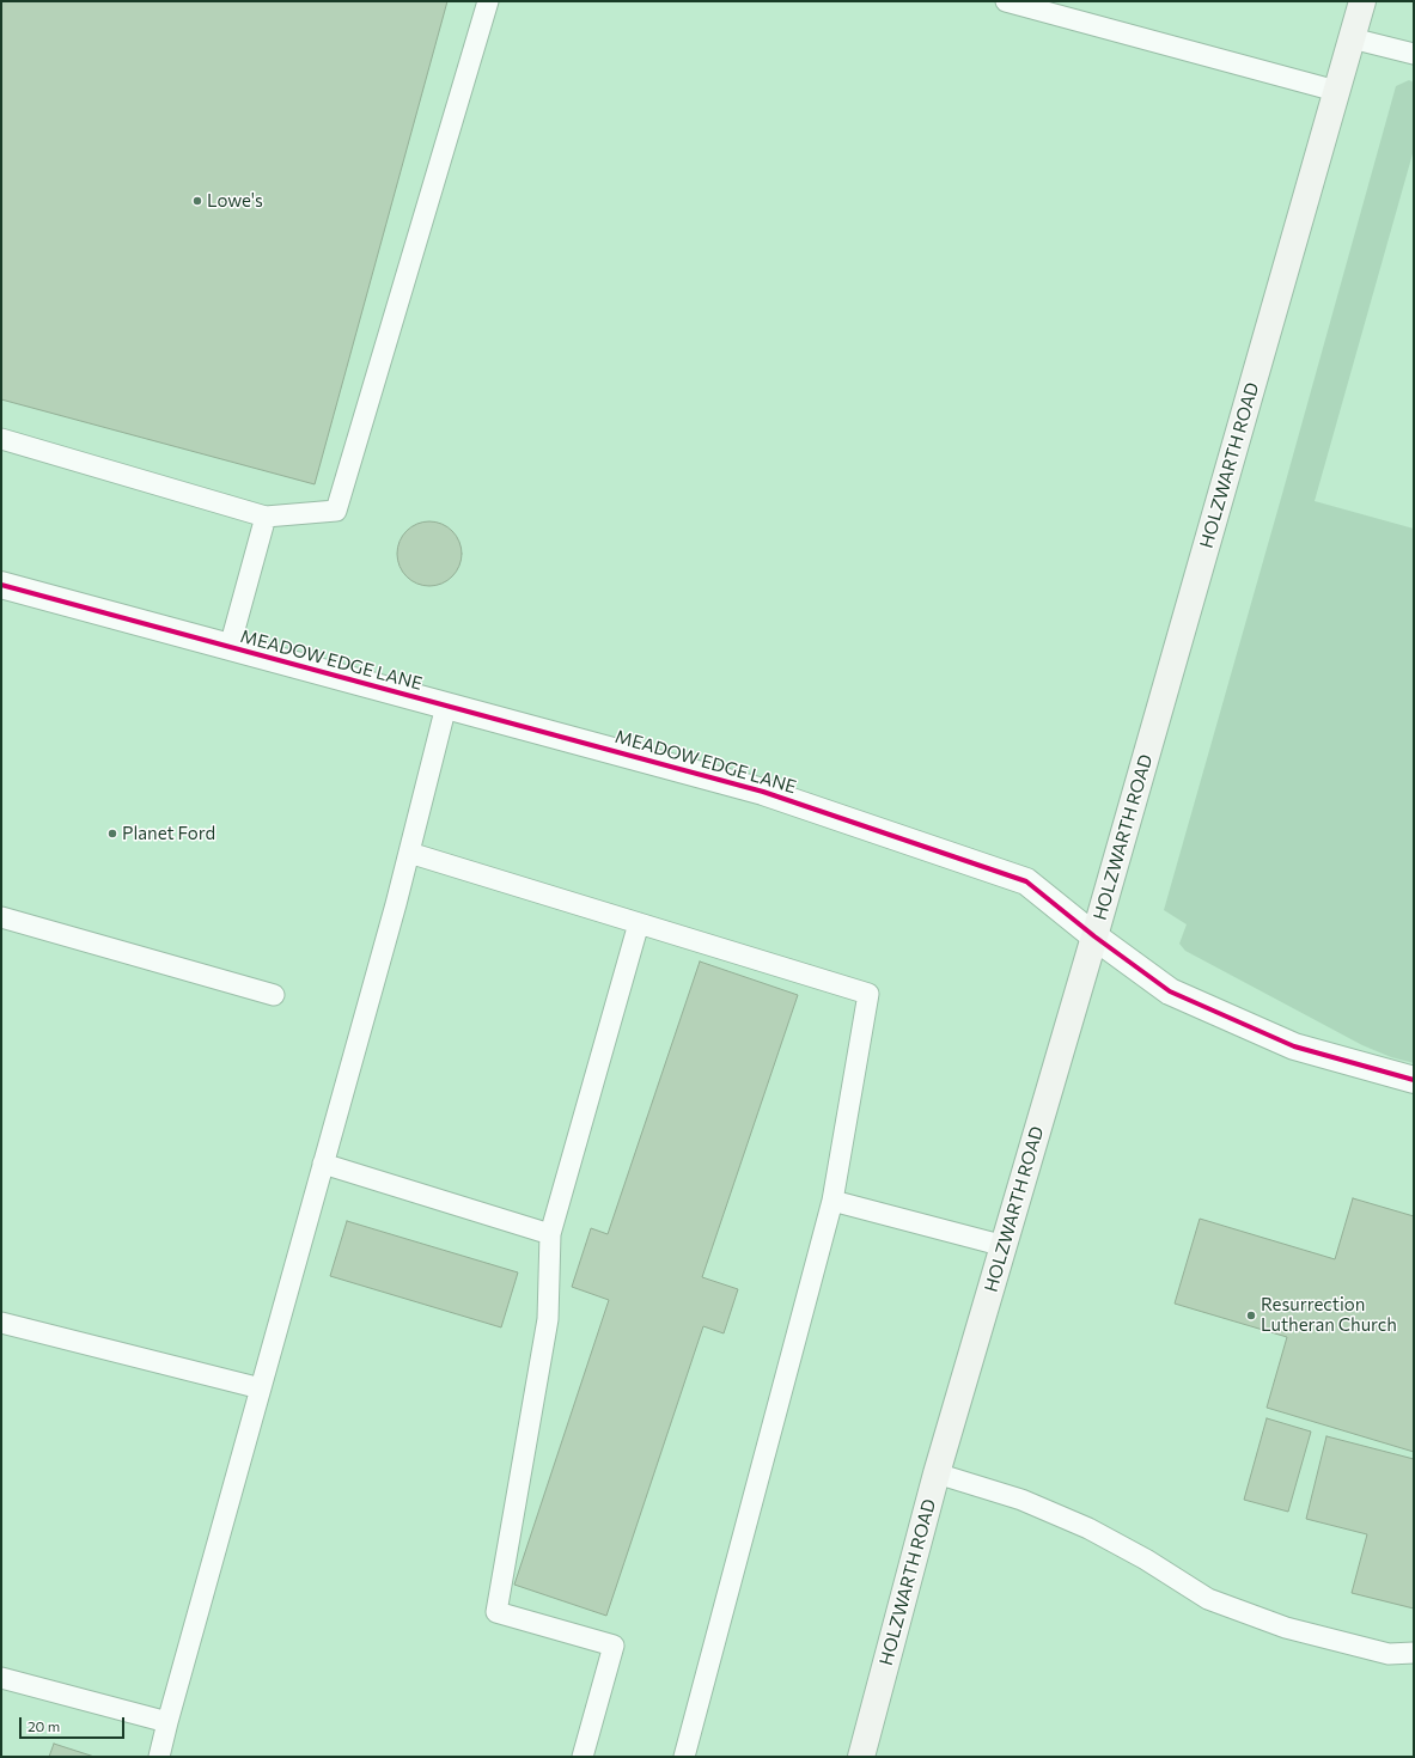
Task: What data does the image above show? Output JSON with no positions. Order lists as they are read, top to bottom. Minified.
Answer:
{"streets":{"main road":["HOLZWARTH ROAD"],"street":["MEADOW EDGE LANE"]},"crossings":[["HOLZWARTH ROAD","MEADOW EDGE LANE"]],"places":["Lowe's","Planet Ford","Resurrection Lutheran Church"],"scale_bar":"20 m"}
